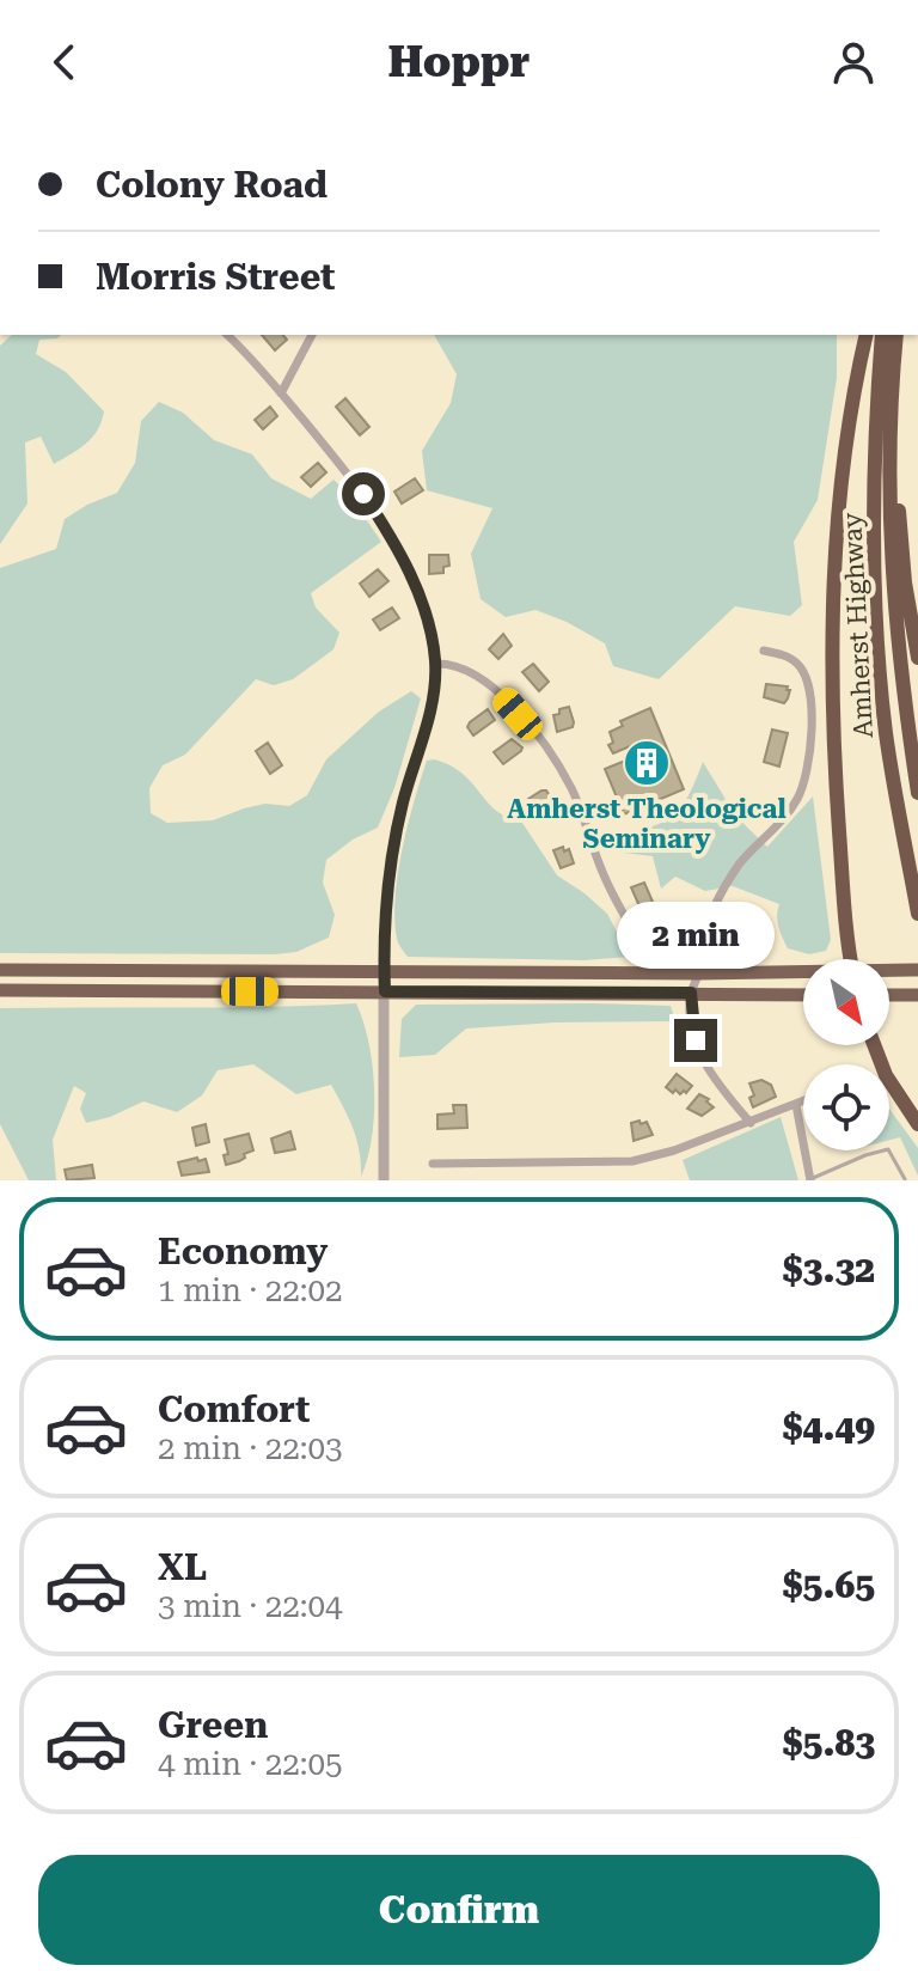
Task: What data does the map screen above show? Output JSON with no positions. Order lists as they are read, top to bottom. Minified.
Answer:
{"streets":{"highway":["Amherst Highway"]},"places":{"building":["Amherst Theological Seminary"]},"north":"bottom right","page":{"header":"Hoppr","banner":["Colony Road","Morris Street"],"bubble":"2 min","list":[{"name":"Economy","note":"1 min · 22:02","value":"$3.32"},{"name":"Comfort","note":"2 min · 22:03","value":"$4.49"},{"name":"XL","note":"3 min · 22:04","value":"$5.65"},{"name":"Green","note":"4 min · 22:05","value":"$5.83"}],"buttons":"Confirm"}}
